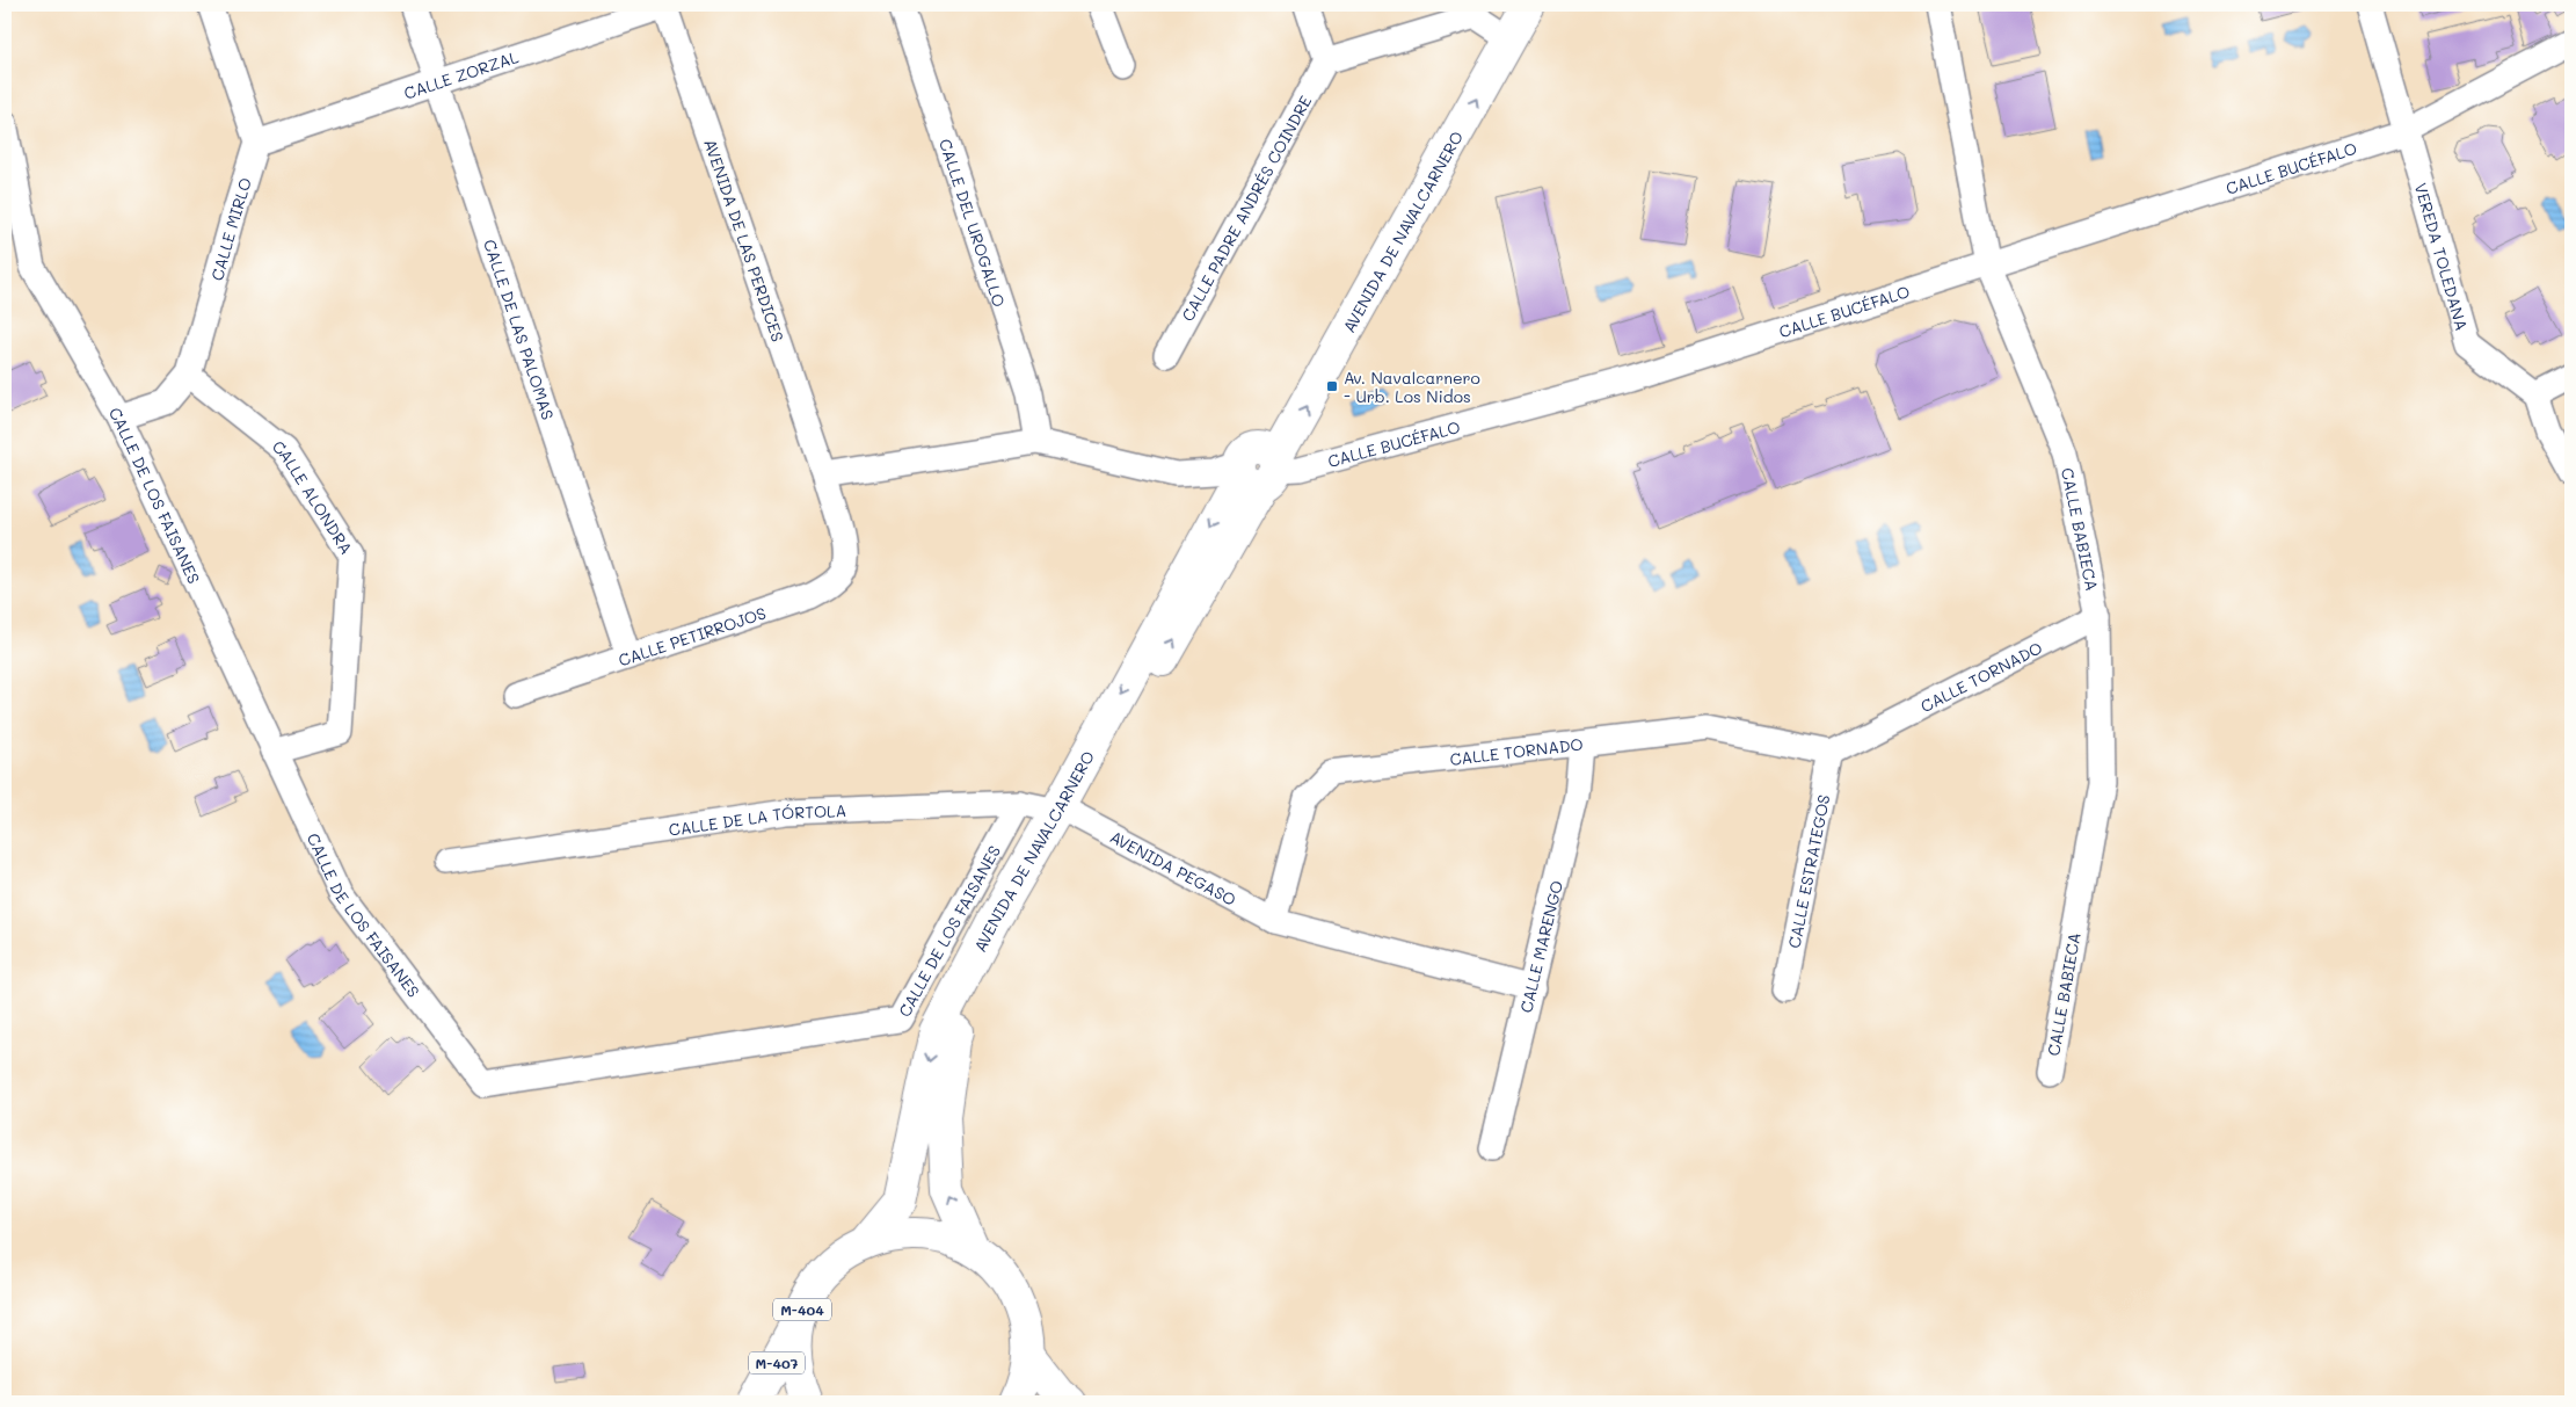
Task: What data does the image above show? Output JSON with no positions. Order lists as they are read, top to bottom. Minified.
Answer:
{"streets":{"main road":["AVENIDA DE NAVALCARNERO","M-404","M-407"],"street":["CALLE ZORZAL","CALLE BUCÉFALO","CALLE PADRE ANDRÉS COINDRE","CALLE DEL UROGALLO","CALLE MIRLO","AVENIDA DE LAS PERDICES","VEREDA TOLEDANA","CALLE DE LAS PALOMAS","CALLE DE LOS FAISANES","CALLE ALONDRA","CALLE BABIECA","CALLE PETIRROJOS","CALLE TORNADO","CALLE DE LA TÓRTOLA","AVENIDA PEGASO","CALLE ESTRATEGOS","CALLE MARENGO"]},"crossings":[["CALLE ZORZAL","CALLE MIRLO"],["CALLE ZORZAL","AVENIDA DE LAS PERDICES"],["CALLE ZORZAL","CALLE DE LAS PALOMAS"],["CALLE BUCÉFALO","AVENIDA DE NAVALCARNERO"],["CALLE BUCÉFALO","VEREDA TOLEDANA"],["CALLE BUCÉFALO","CALLE BABIECA"],["CALLE MIRLO","CALLE DE LOS FAISANES"],["CALLE MIRLO","CALLE ALONDRA"],["AVENIDA DE NAVALCARNERO","CALLE DE LA TÓRTOLA"],["AVENIDA DE NAVALCARNERO","AVENIDA PEGASO"],["AVENIDA DE NAVALCARNERO","M-404"],["AVENIDA DE LAS PERDICES","CALLE PETIRROJOS"],["CALLE DE LAS PALOMAS","CALLE PETIRROJOS"],["CALLE DE LOS FAISANES","CALLE ALONDRA"],["CALLE DE LOS FAISANES","CALLE DE LA TÓRTOLA"],["CALLE BABIECA","CALLE TORNADO"],["CALLE TORNADO","AVENIDA PEGASO"],["CALLE TORNADO","CALLE ESTRATEGOS"],["CALLE TORNADO","CALLE MARENGO"],["CALLE DE LA TÓRTOLA","AVENIDA PEGASO"],["M-404","M-407"]],"places":{"transit":["Av. Navalcarnero - Urb. Los Nidos"]}}
